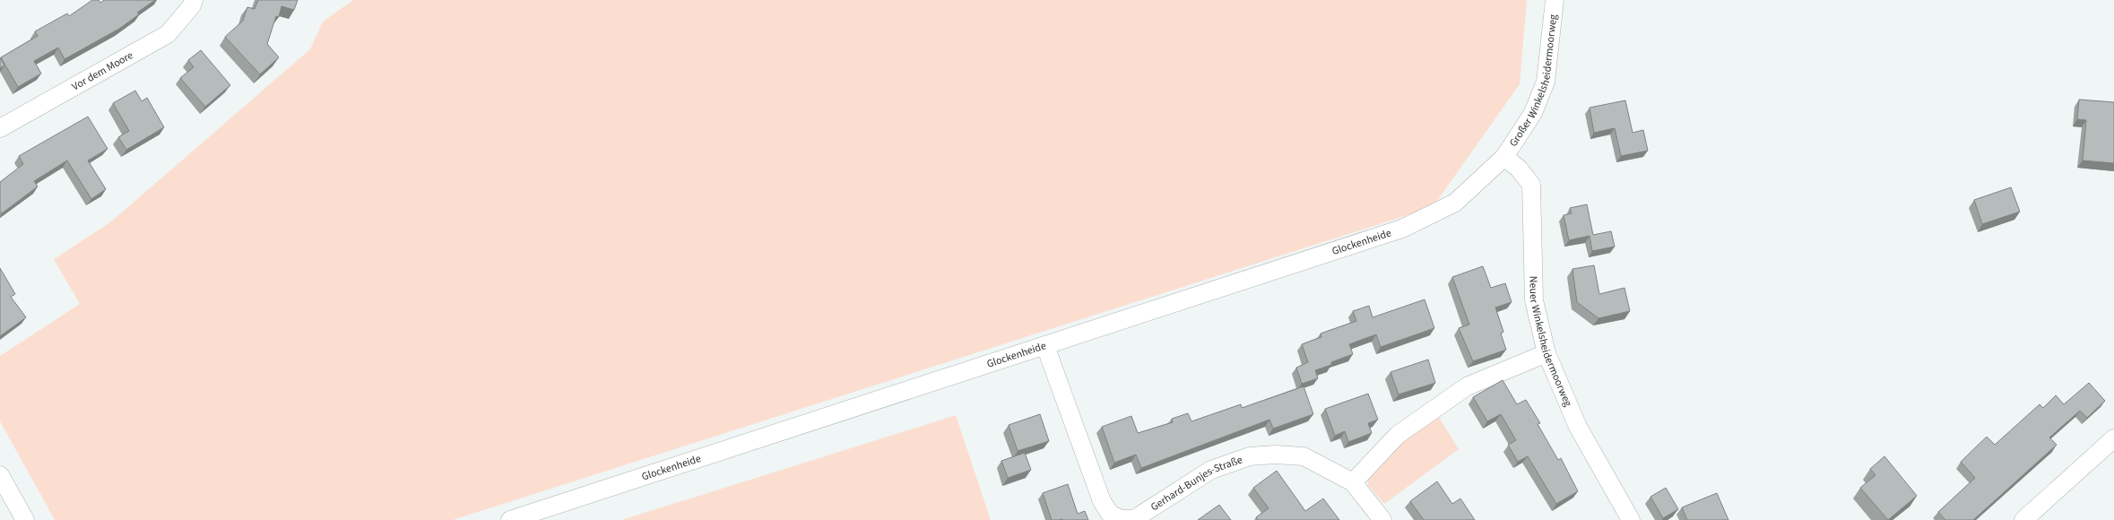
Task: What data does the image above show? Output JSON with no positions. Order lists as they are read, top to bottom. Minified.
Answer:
{"streets":{"street":["Vor dem Moore","Großer Winkelsheidermoorweg","Glockenheide","Neuer Winkelsheidermoorweg","Gerhard-Bunjes-Straße"]},"crossings":[["Großer Winkelsheidermoorweg","Glockenheide"],["Großer Winkelsheidermoorweg","Neuer Winkelsheidermoorweg"],["Glockenheide","Neuer Winkelsheidermoorweg"],["Glockenheide","Gerhard-Bunjes-Straße"]]}
